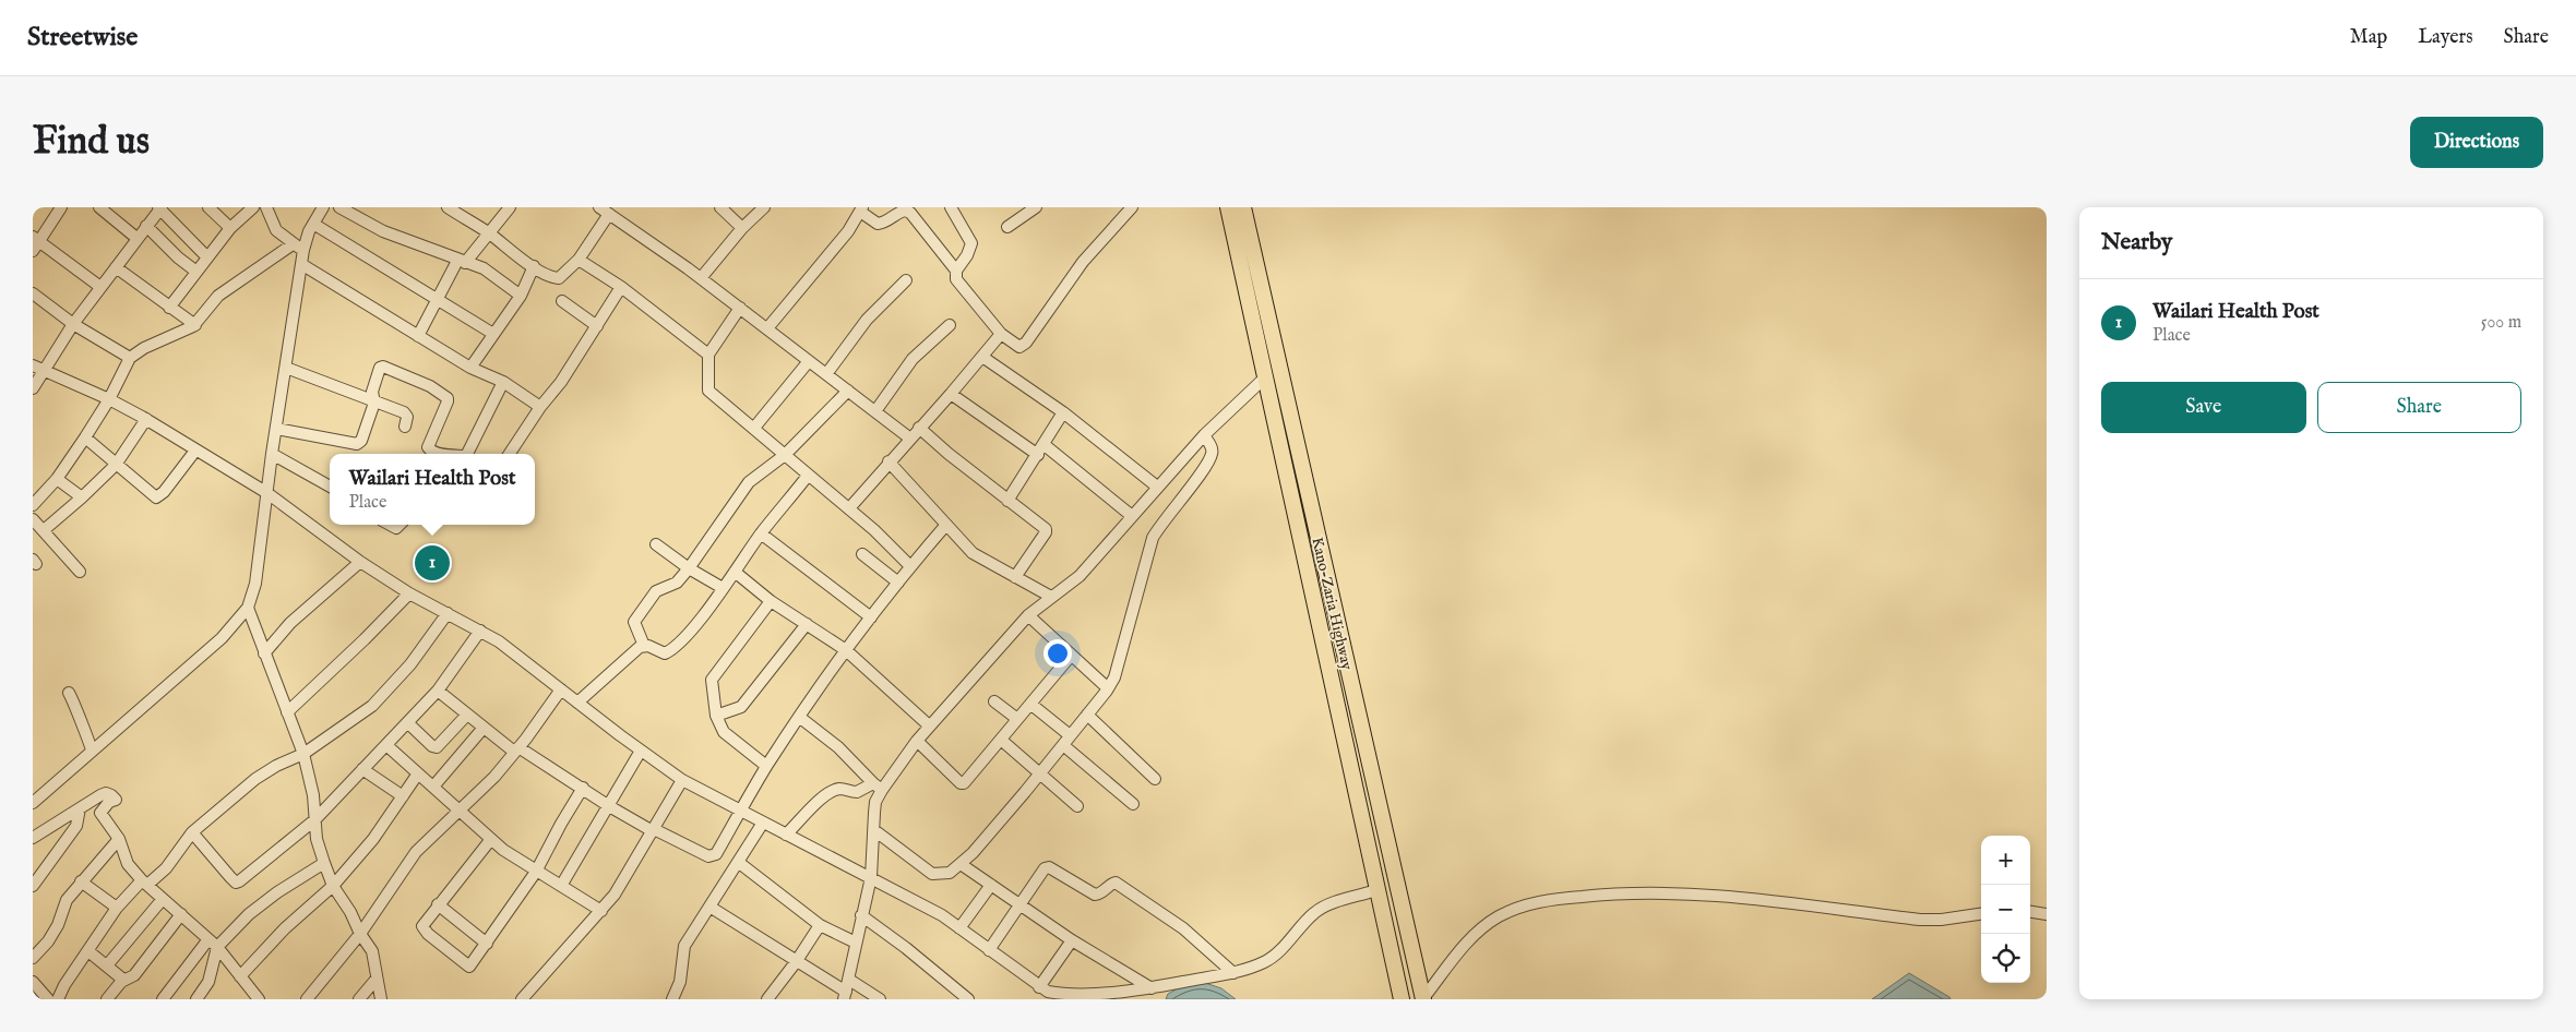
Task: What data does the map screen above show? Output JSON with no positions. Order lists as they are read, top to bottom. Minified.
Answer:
{"streets":{"highway":["Kano-Zaria Highway"]},"page":{"header":"Streetwise","nav":["Map","Layers","Share"],"buttons":["Directions",["Save","Share"]],"title":"Find us","heading":"Nearby","list":[{"mark":"1","name":"Wailari Health Post","note":"Place","value":"500 m"}],"popup":["Wailari Health Post","Place"],"pins":"1","map_buttons":["+","−"]}}
